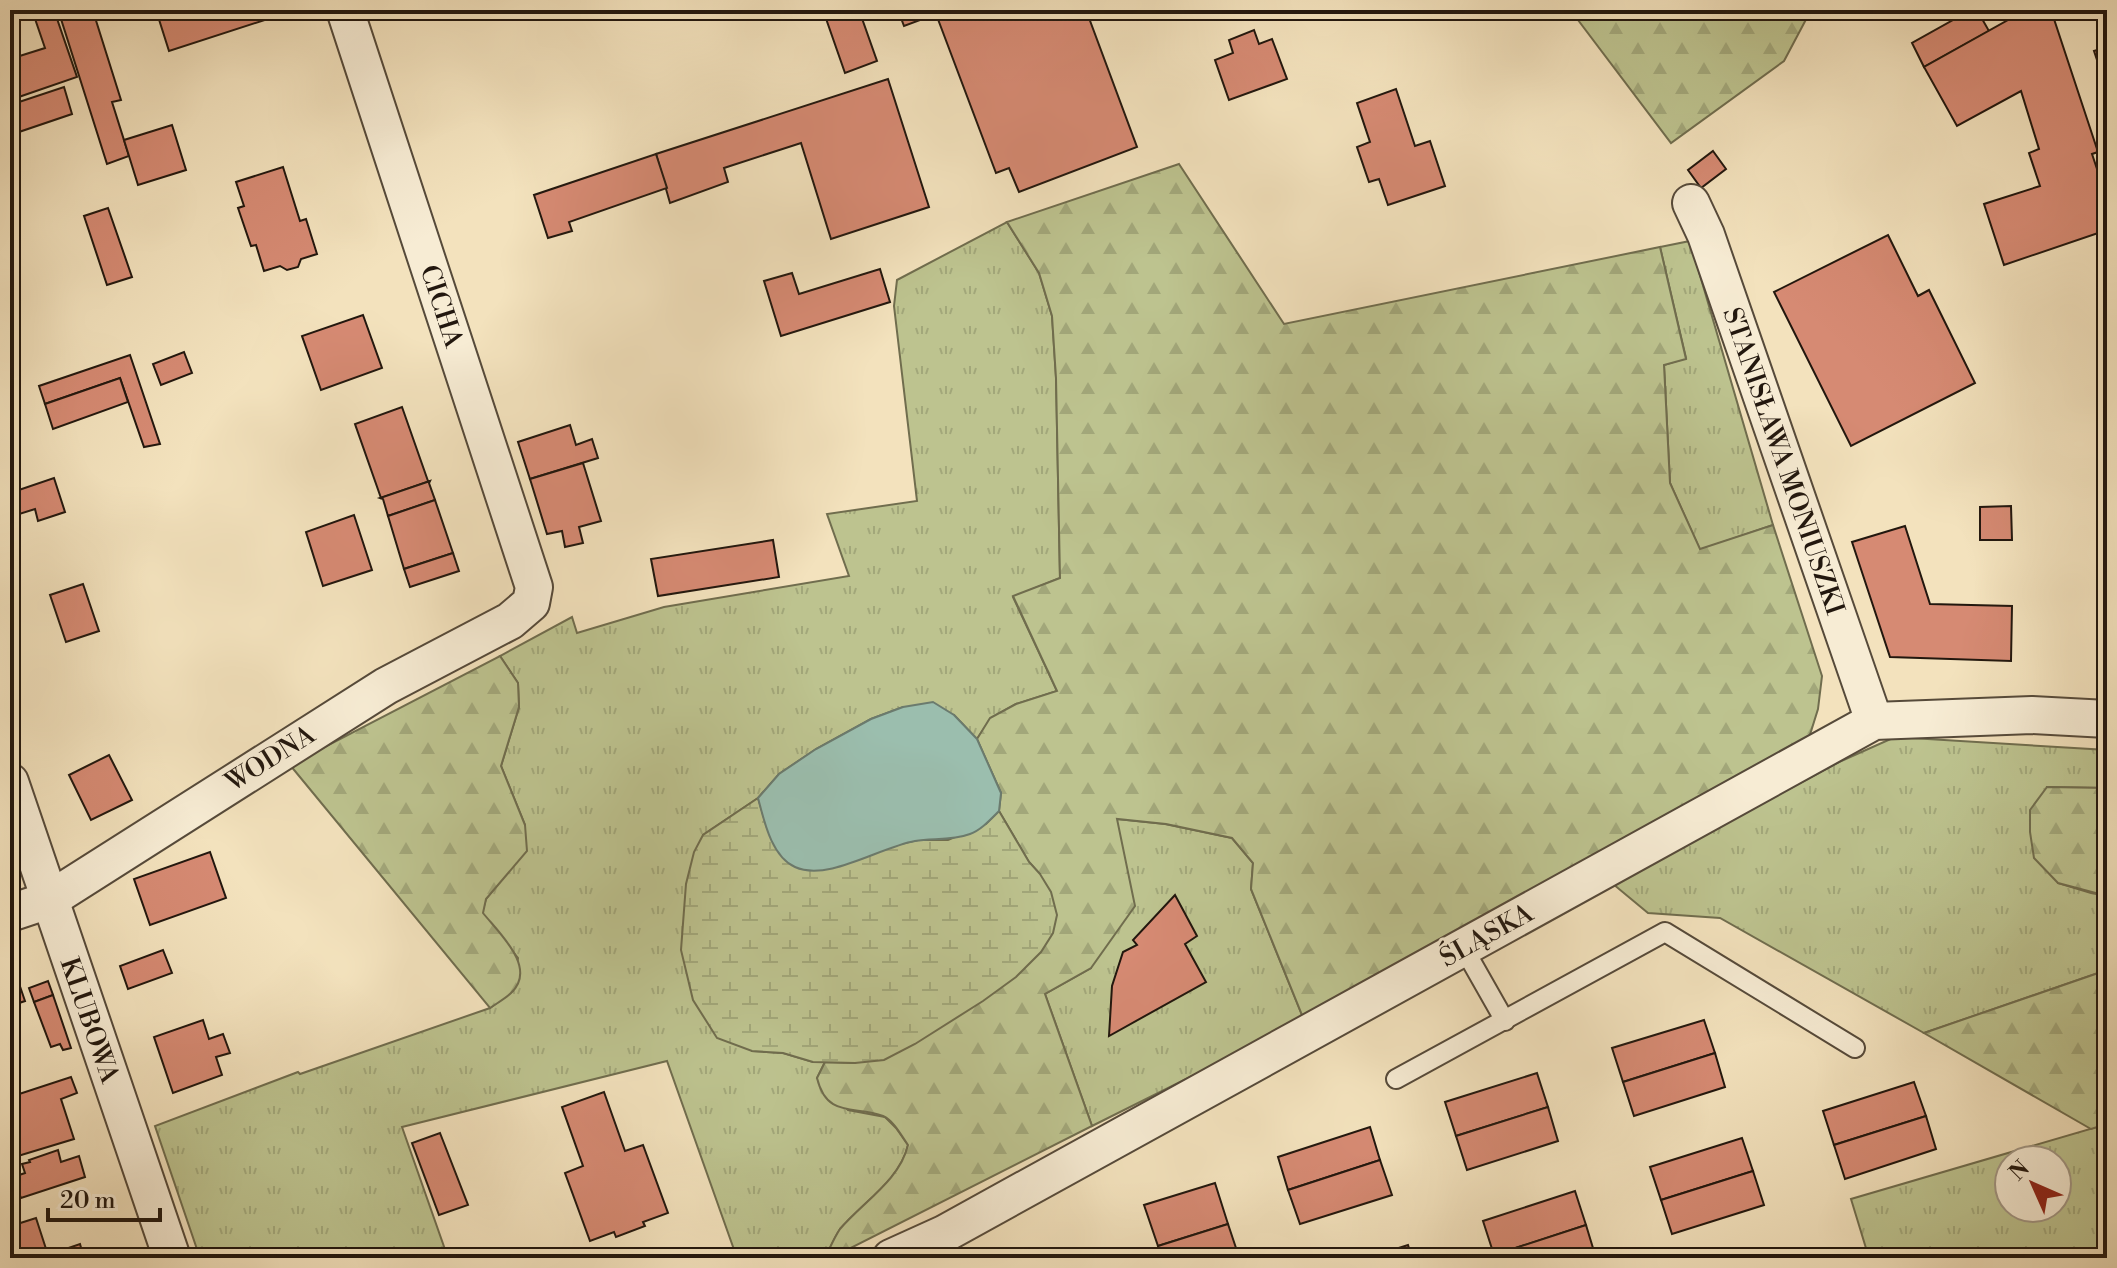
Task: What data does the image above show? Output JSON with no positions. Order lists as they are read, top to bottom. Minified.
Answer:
{"streets":{"street":["CICHA","STANISŁAWA MONIUSZKI","WODNA","ŚLĄSKA","KLUBOWA"]},"crossings":[["CICHA","WODNA"],["STANISŁAWA MONIUSZKI","ŚLĄSKA"],["WODNA","KLUBOWA"]],"scale_bar":"20 m","north":"top left"}
